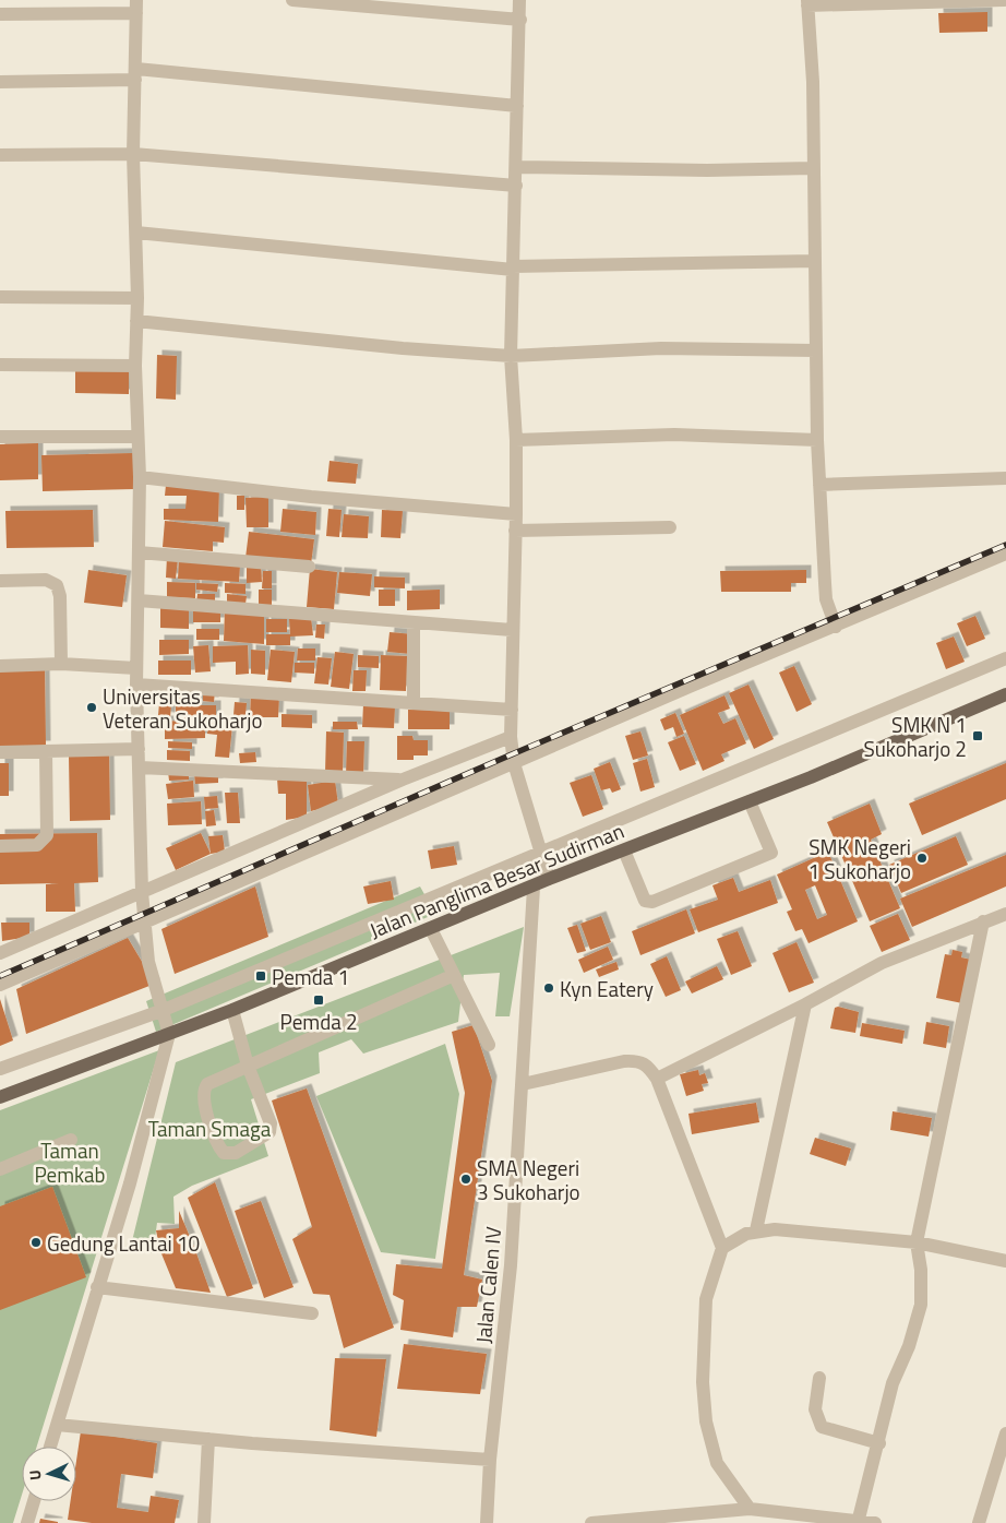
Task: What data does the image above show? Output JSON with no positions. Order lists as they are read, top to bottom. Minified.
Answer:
{"streets":{"main road":["Jalan Panglima Besar Sudirman"],"street":["Jalan Calen IV"]},"crossings":[["Jalan Panglima Besar Sudirman","Jalan Calen IV"]],"parks":["Taman Smaga","Taman Pemkab"],"places":{"other":["Universitas Veteran Sukoharjo","SMK Negeri 1 Sukoharjo","Kyn Eatery","SMA Negeri 3 Sukoharjo","Gedung Lantai 10"],"transit":["SMK N 1 Sukoharjo 2","Pemda 1","Pemda 2"]},"north":"left"}
